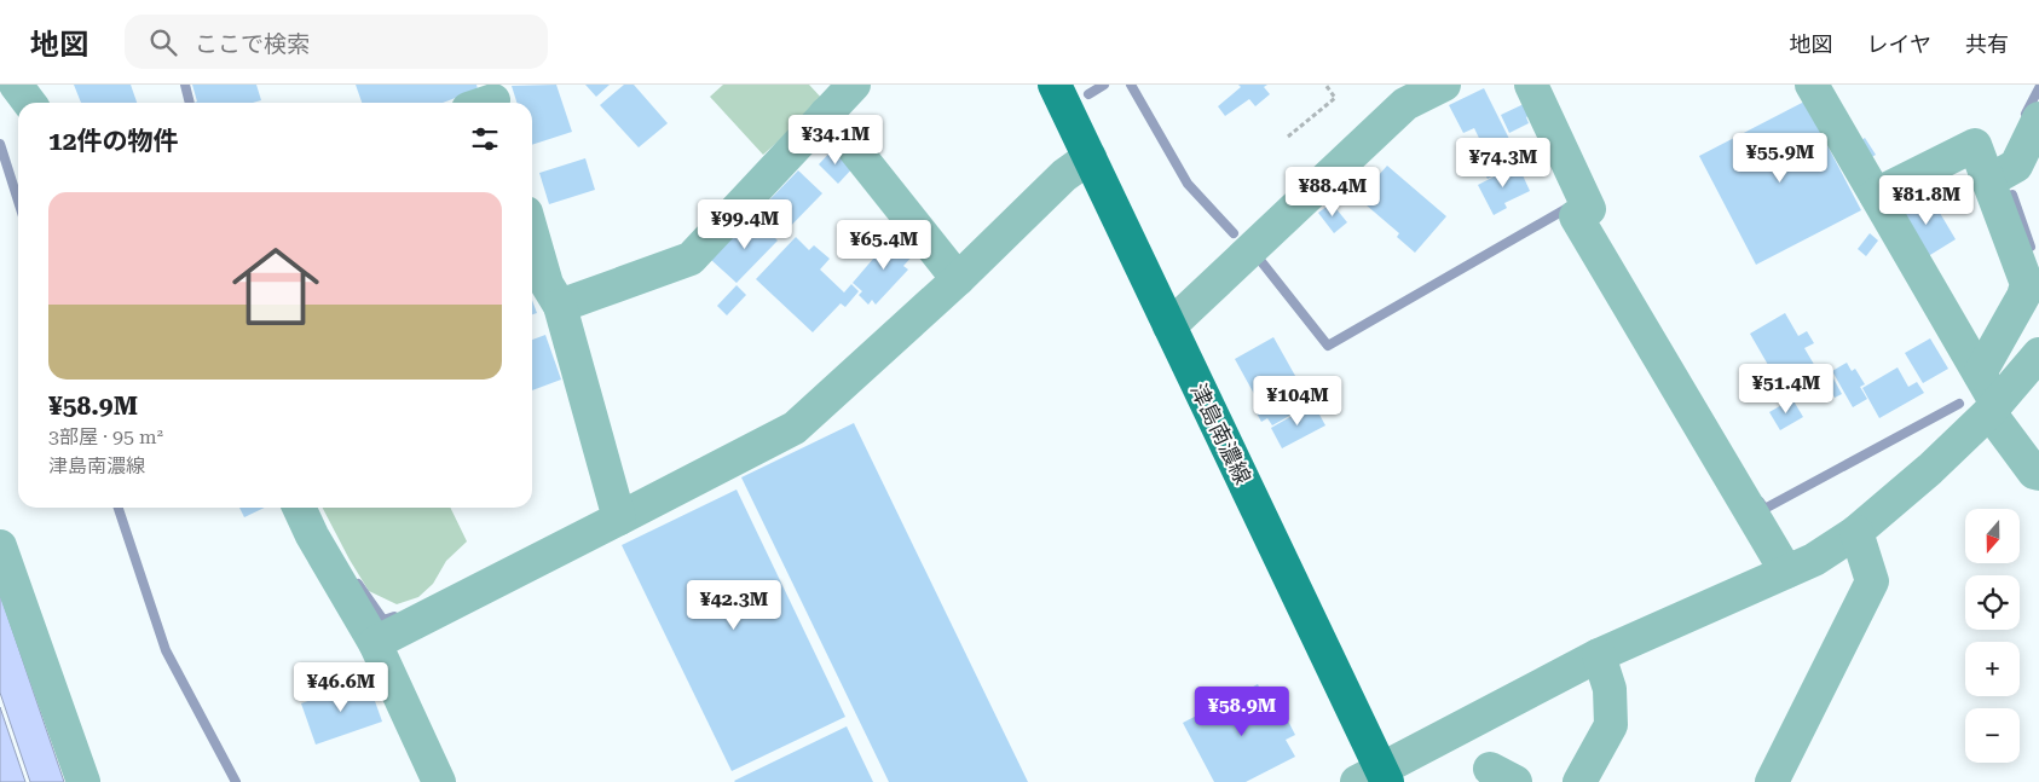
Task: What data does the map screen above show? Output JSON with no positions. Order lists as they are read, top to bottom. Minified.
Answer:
{"streets":{"main road":["津島南濃線"]},"north":"bottom","page":{"header":"地図","search":"ここで検索","nav":["地図","レイヤ","共有"],"heading":"12件の物件","price":["¥34.1M","¥55.9M","¥74.3M","¥88.4M","¥81.8M","¥99.4M","¥65.4M","¥51.4M","¥104M","¥42.3M","¥46.6M","¥58.9M"],"list":[{"name":"¥58.9M","note":"3部屋 · 95 m² · 津島南濃線"}],"map_buttons":["+","−"]}}
